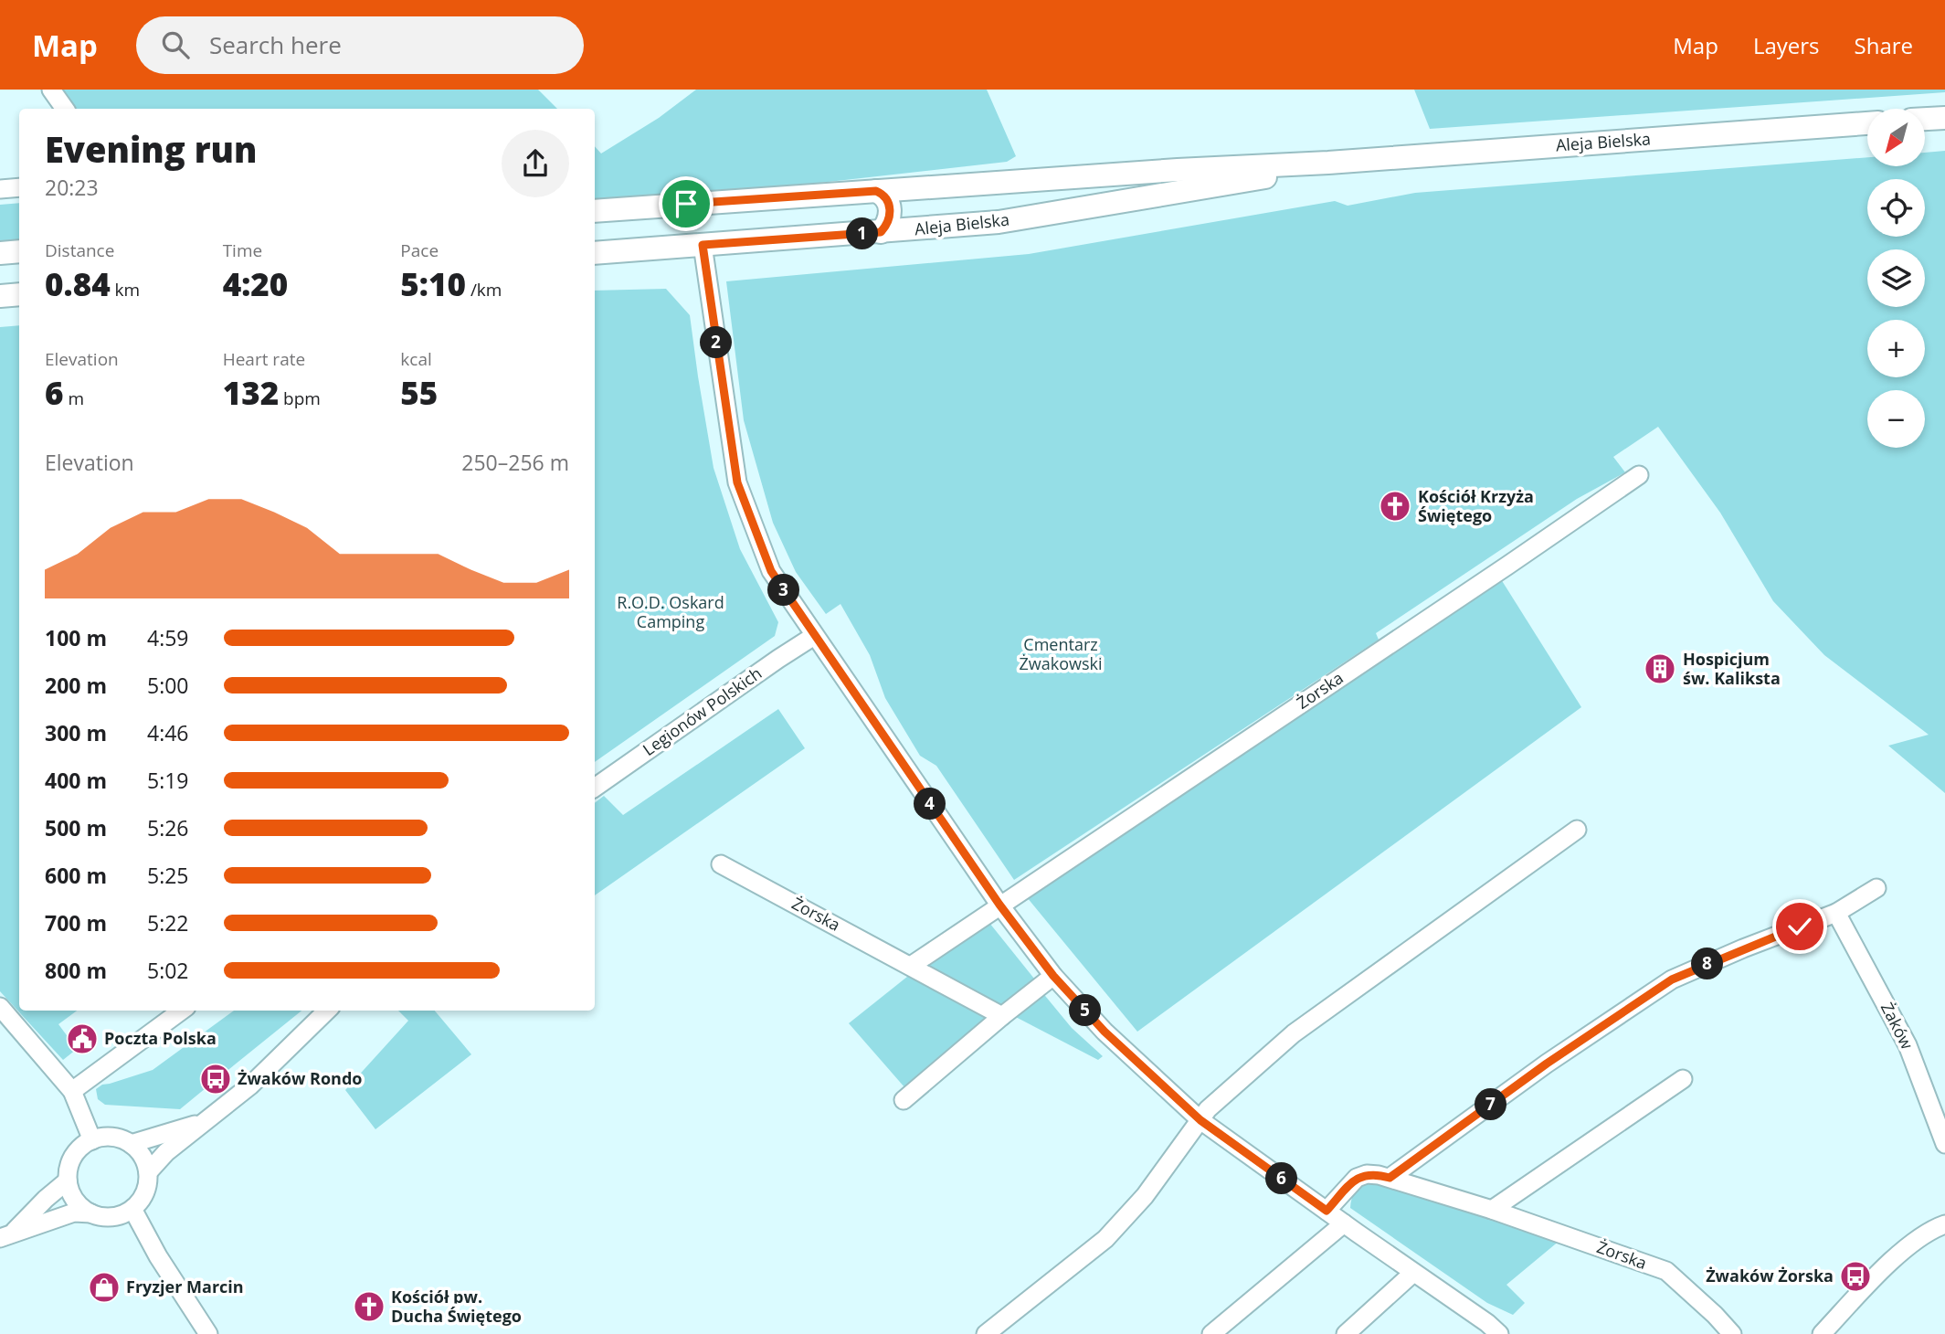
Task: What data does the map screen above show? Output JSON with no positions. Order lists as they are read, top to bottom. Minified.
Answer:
{"streets":{"street":["Aleja Bielska","Żorska","Legionów Polskich","Żaków"]},"parks":["R.O.D. Oskard Camping","Cmentarz Żwakowski"],"places":{"church":["Kościół Krzyża Świętego","Kościół pw. Ducha Świętego"],"building":["Hospicjum św. Kaliksta"],"public building":["Poczta Polska"],"bus stop":["Żwaków Rondo","Żwaków Żorska"],"shop":["Fryzjer Marcin"]},"north":"bottom left","page":{"header":"Map","search":"Search here","nav":["Map","Layers","Share"],"map_buttons":["+","−"],"heading":["Evening run","20:23"],"pins":["1","2","3","4","8","5","7","6"],"stats":[["Distance","0.84 km"],["Time","4:20"],["Pace","5:10 /km"],["Elevation","6 m"],["Heart rate","132 bpm"],["kcal","55"]],"chart":["Elevation","250–256 m"],"list":[{"name":"100 m","note":"4:59"},{"name":"200 m","note":"5:00"},{"name":"300 m","note":"4:46"},{"name":"400 m","note":"5:19"},{"name":"500 m","note":"5:26"},{"name":"600 m","note":"5:25"},{"name":"700 m","note":"5:22"},{"name":"800 m","note":"5:02"}]}}
